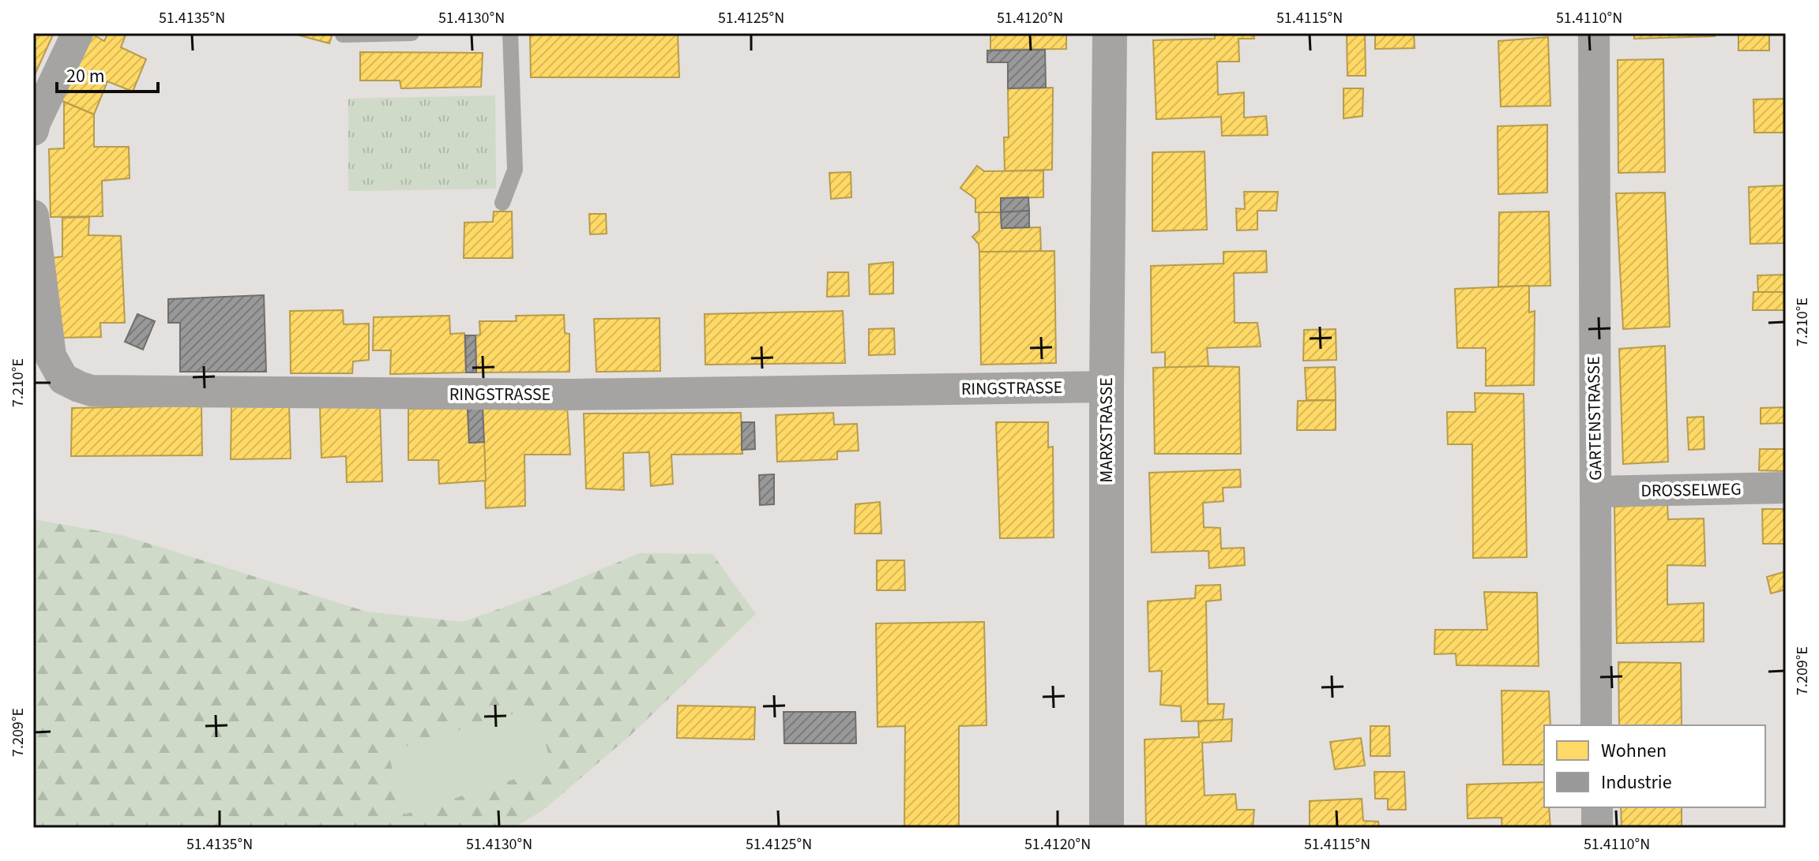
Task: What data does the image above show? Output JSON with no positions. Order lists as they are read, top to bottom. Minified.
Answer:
{"streets":{"street":["RINGSTRASSE","GARTENSTRASSE","MARXSTRASSE","DROSSELWEG"]},"crossings":[["RINGSTRASSE","MARXSTRASSE"],["GARTENSTRASSE","DROSSELWEG"]],"legend":["Wohnen","Industrie"],"scale_bar":"20 m","coordinates":["51.4135°N","51.4130°N","51.4125°N","51.4120°N","51.4115°N","51.4110°N","7.210°E","7.209°E"]}
